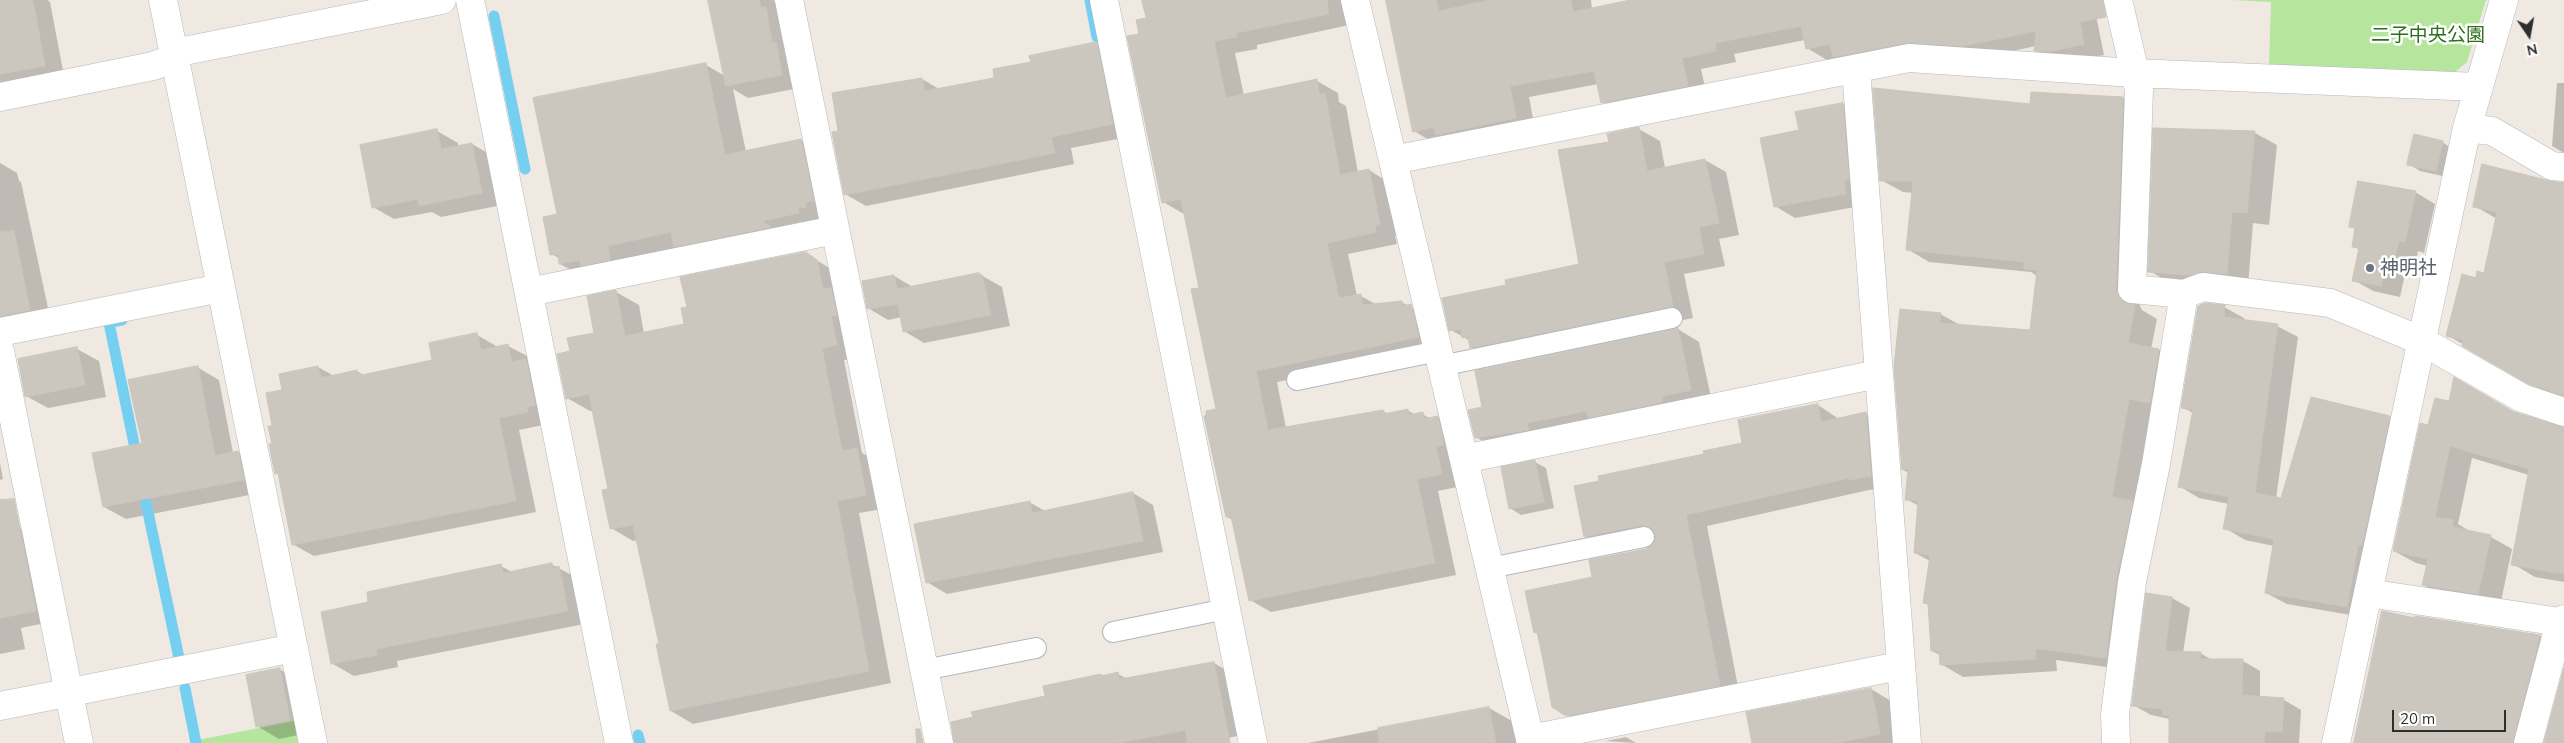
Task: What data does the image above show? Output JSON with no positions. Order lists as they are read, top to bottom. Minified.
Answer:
{"parks":["二子中央公園"],"places":["神明社"],"scale_bar":"20 m","north":"bottom"}
